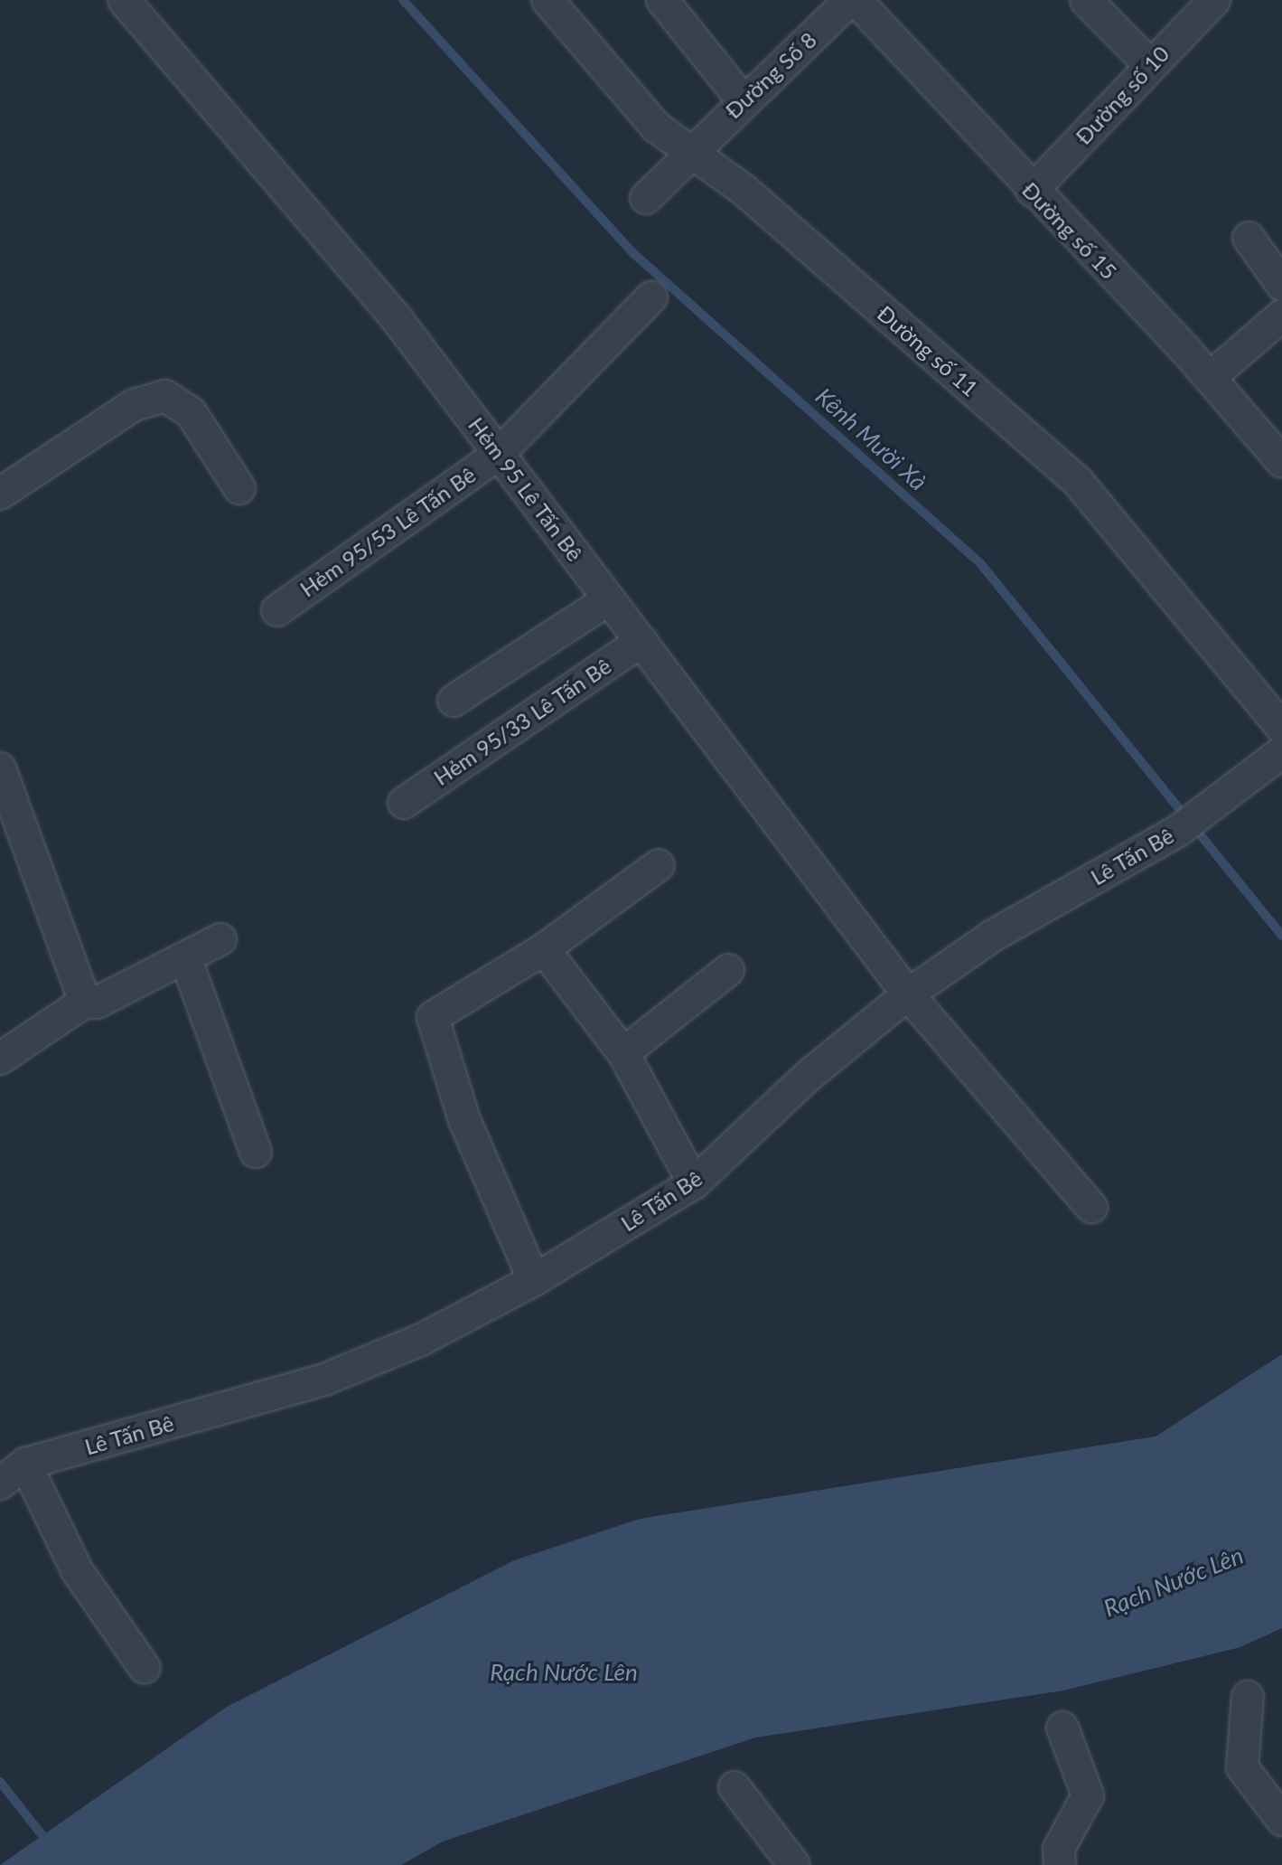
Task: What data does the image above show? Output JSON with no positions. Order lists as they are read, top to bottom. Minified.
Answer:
{"streets":{"street":["Đường Số 8","Đường số 10","Đường số 15","Đường số 11","Hẻm 95 Lê Tấn Bê","Hẻm 95/53 Lê Tấn Bê","Hẻm 95/33 Lê Tấn Bê","Lê Tấn Bê"]},"crossings":[["Đường Số 8","Đường số 15"],["Đường Số 8","Đường số 11"],["Đường số 10","Đường số 15"],["Hẻm 95 Lê Tấn Bê","Hẻm 95/53 Lê Tấn Bê"],["Hẻm 95 Lê Tấn Bê","Hẻm 95/33 Lê Tấn Bê"],["Hẻm 95 Lê Tấn Bê","Lê Tấn Bê"]],"water":["Kênh Mười Xà","Rạch Nước Lên"]}
